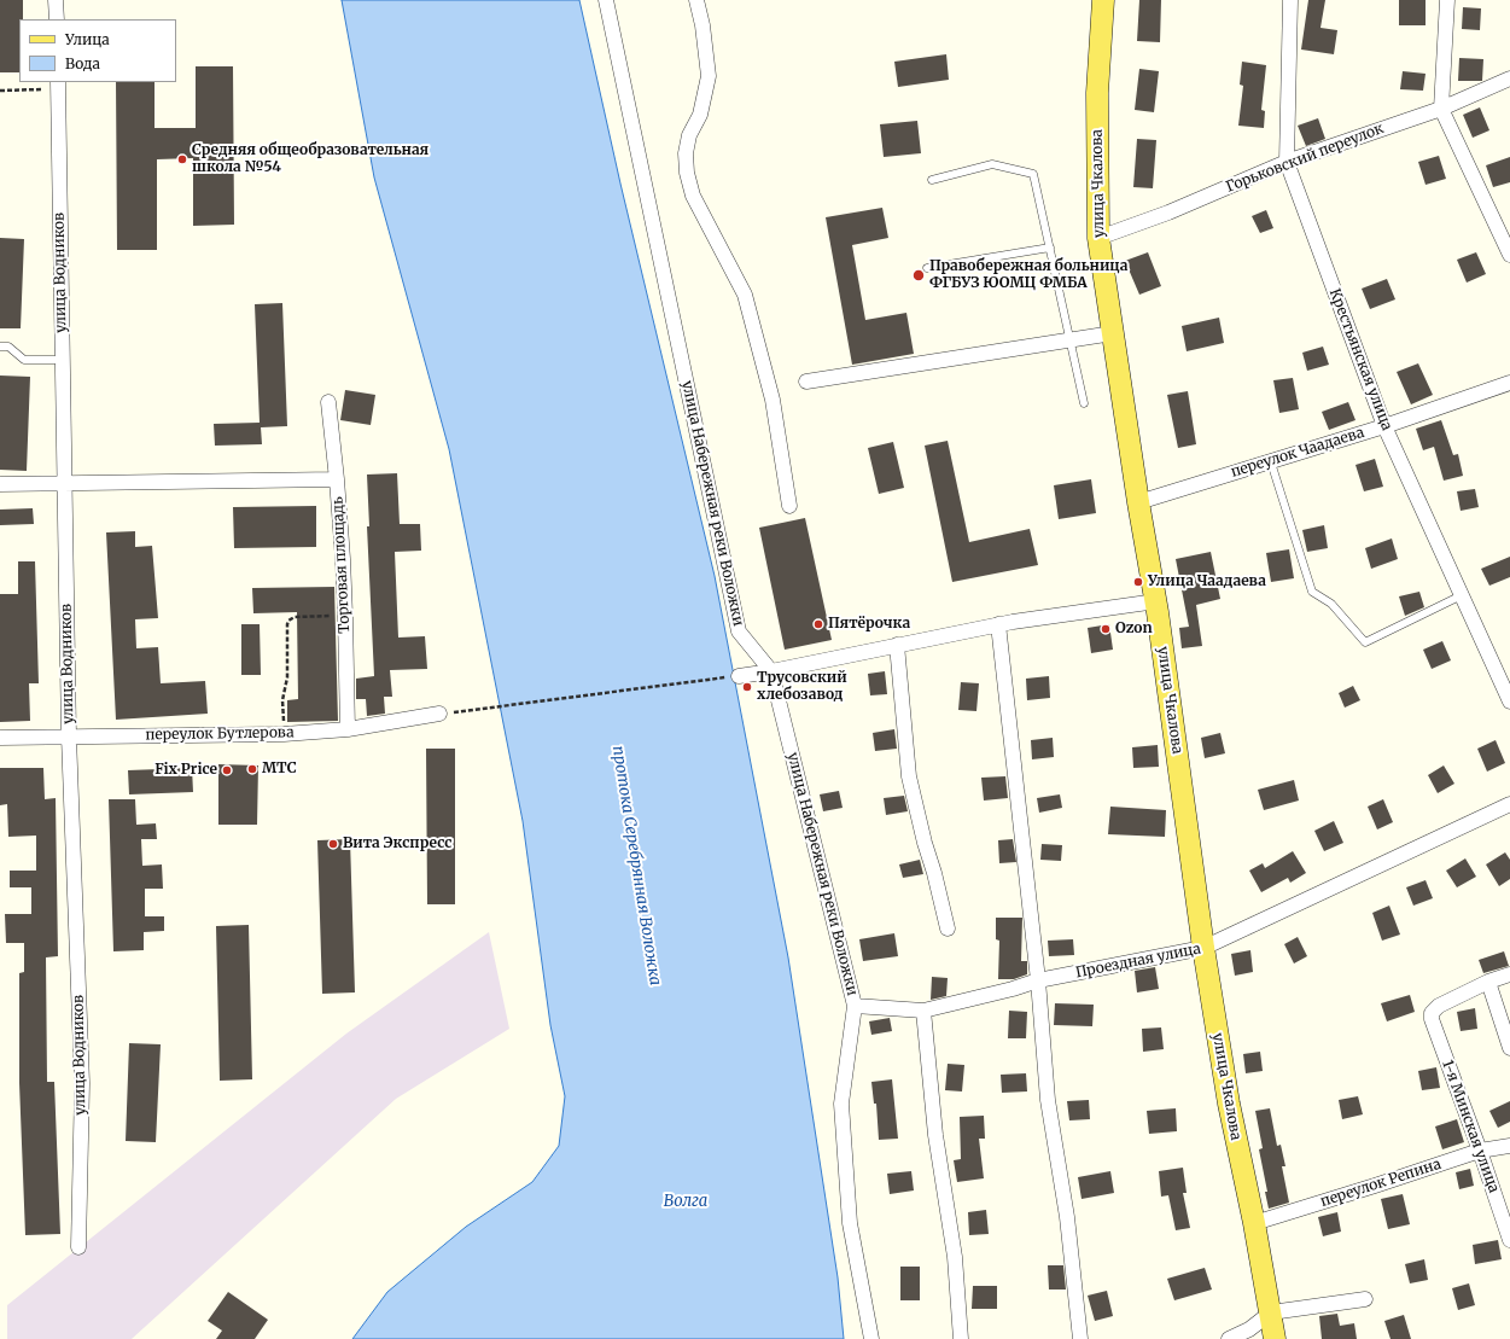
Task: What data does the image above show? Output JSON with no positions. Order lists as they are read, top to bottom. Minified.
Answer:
{"streets":{"main road":["улица Чкалова"],"street":["Горьковский переулок","улица Водников","Крестьянская улица","переулок Чаадаева","улица Набережная реки Воложки","Торговая площадь","переулок Бутлерова","Проездная улица","1-я Минская улица","переулок Репина"]},"crossings":[["Горьковский переулок","улица Чкалова"],["Горьковский переулок","Крестьянская улица"],["улица Чкалова","переулок Чаадаева"],["улица Чкалова","Проездная улица"],["улица Чкалова","переулок Репина"],["улица Водников","переулок Бутлерова"],["Крестьянская улица","переулок Чаадаева"],["улица Набережная реки Воложки","Проездная улица"],["Торговая площадь","переулок Бутлерова"],["1-я Минская улица","переулок Репина"]],"water":["протока Серебрянная Воложка","Волга"],"places":["Средняя общеобразовательная школа №54","Правобережная больница ФГБУЗ ЮОМЦ ФМБА","Улица Чаадаева","Пятёрочка","Ozon","Трусовский хлебозавод","МТС","Fix Price","Вита Экспресс"],"legend":["Улица","Вода"]}
